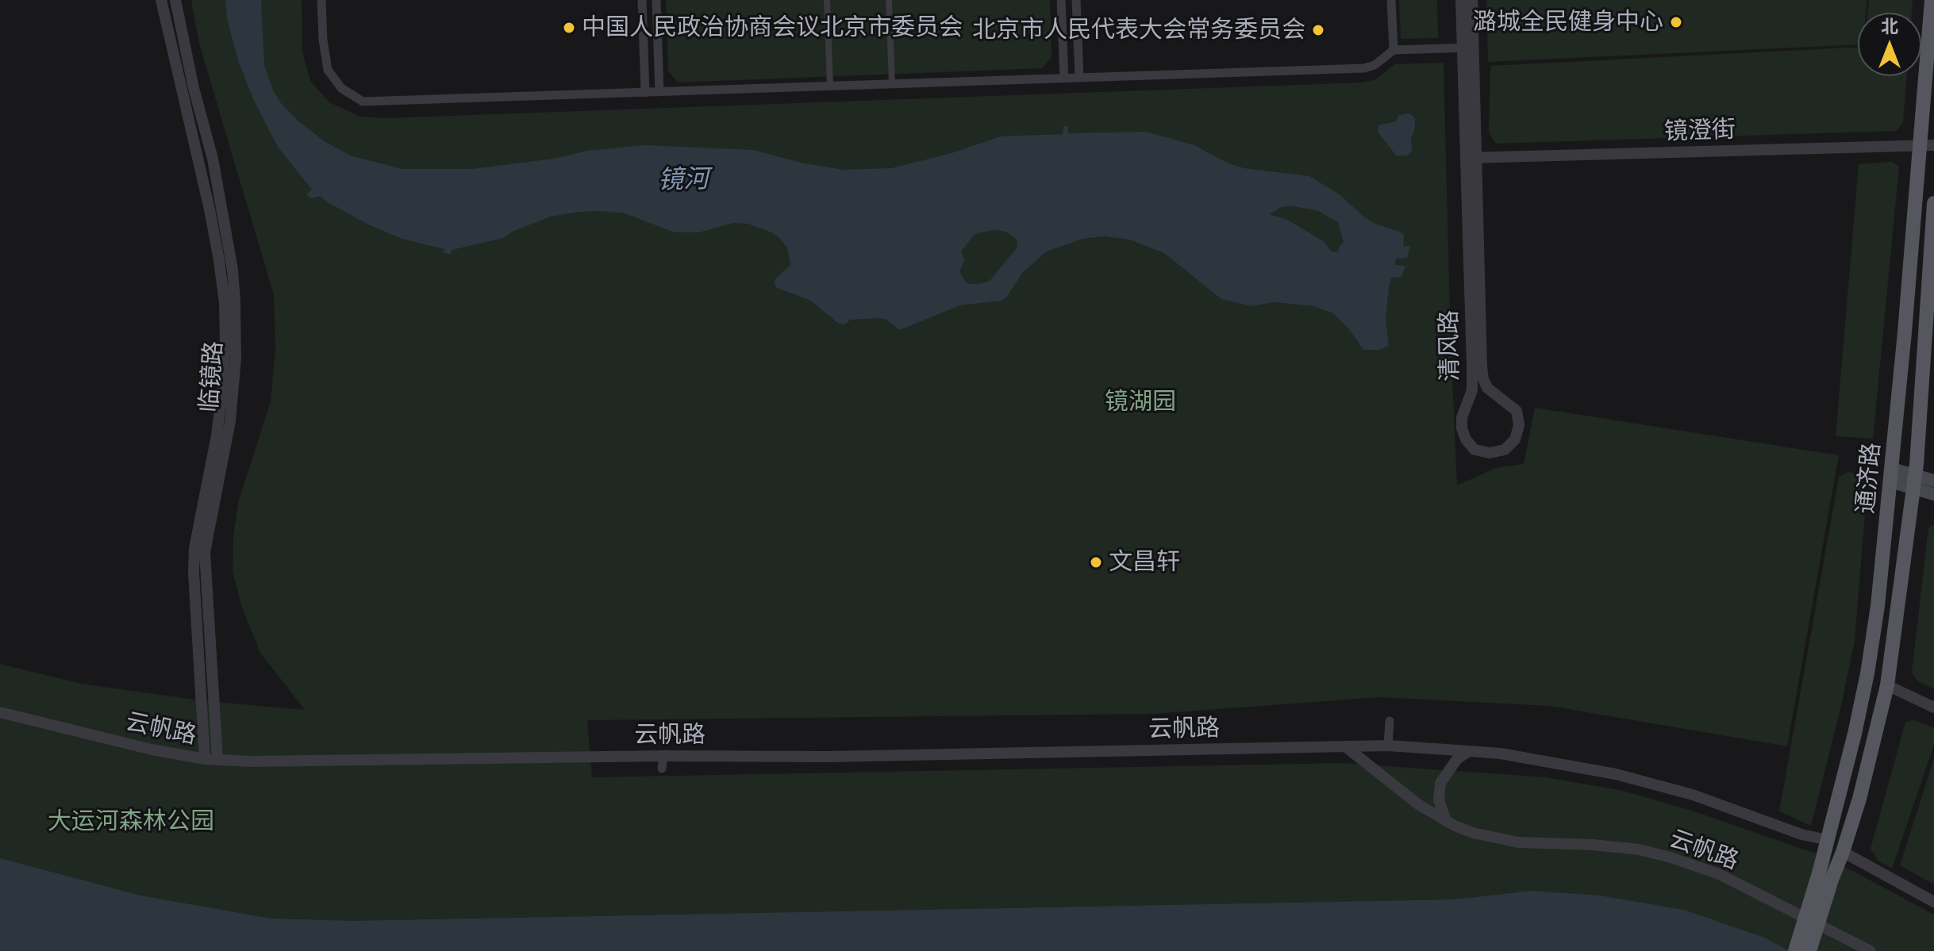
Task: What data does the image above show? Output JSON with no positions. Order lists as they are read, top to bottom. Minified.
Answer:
{"streets":{"main road":["通济路"],"street":["镜澄街","清风路","临镜路","云帆路"]},"crossings":[["镜澄街","清风路"],["镜澄街","通济路"],["临镜路","云帆路"],["通济路","云帆路"]],"water":["镜河"],"parks":["镜湖园","大运河森林公园"],"places":["潞城全民健身中心","中国人民政治协商会议北京市委员会","北京市人民代表大会常务委员会","文昌轩"],"north":"top"}
